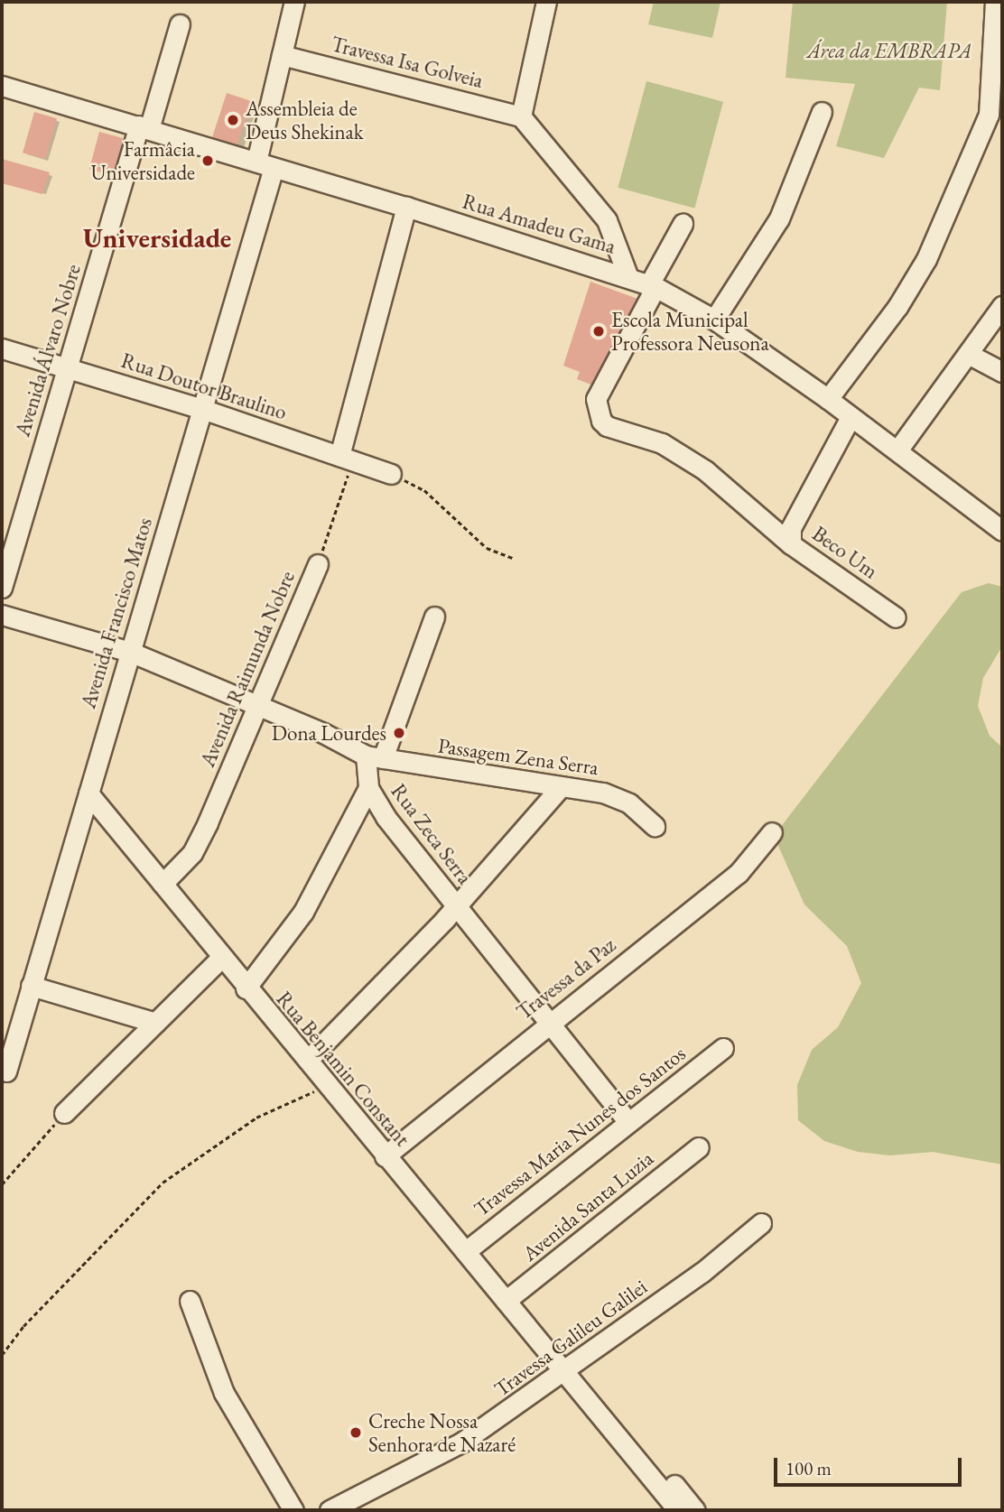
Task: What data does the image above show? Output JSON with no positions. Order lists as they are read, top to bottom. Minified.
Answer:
{"streets":{"street":["Travessa Isa Golveia","Rua Amadeu Gama","Avenida Álvaro Nobre","Rua Doutor Braulino","Beco Um","Avenida Francisco Matos","Avenida Raimunda Nobre","Passagem Zena Serra","Rua Zeca Serra","Travessa da Paz","Rua Benjamin Constant","Travessa Maria Nunes dos Santos","Avenida Santa Luzia","Travessa Galileu Galilei"]},"crossings":[["Travessa Isa Golveia","Avenida Francisco Matos"],["Rua Amadeu Gama","Avenida Álvaro Nobre"],["Rua Amadeu Gama","Beco Um"],["Rua Amadeu Gama","Avenida Francisco Matos"],["Avenida Álvaro Nobre","Rua Doutor Braulino"],["Rua Doutor Braulino","Avenida Francisco Matos"],["Rua Doutor Braulino","Avenida Raimunda Nobre"],["Avenida Francisco Matos","Rua Benjamin Constant"],["Avenida Raimunda Nobre","Rua Benjamin Constant"],["Passagem Zena Serra","Rua Zeca Serra"],["Rua Zeca Serra","Travessa da Paz"],["Rua Zeca Serra","Travessa Maria Nunes dos Santos"],["Travessa da Paz","Rua Benjamin Constant"],["Rua Benjamin Constant","Travessa Maria Nunes dos Santos"],["Rua Benjamin Constant","Avenida Santa Luzia"],["Rua Benjamin Constant","Travessa Galileu Galilei"]],"districts":["Universidade"],"parks":["Área da EMBRAPA"],"places":["Assembleia de Deus Shekinak","Farmâcia Universidade","Escola Municipal Professora Neusona","Dona Lourdes","Creche Nossa Senhora de Nazaré"],"scale_bar":"100 m"}
